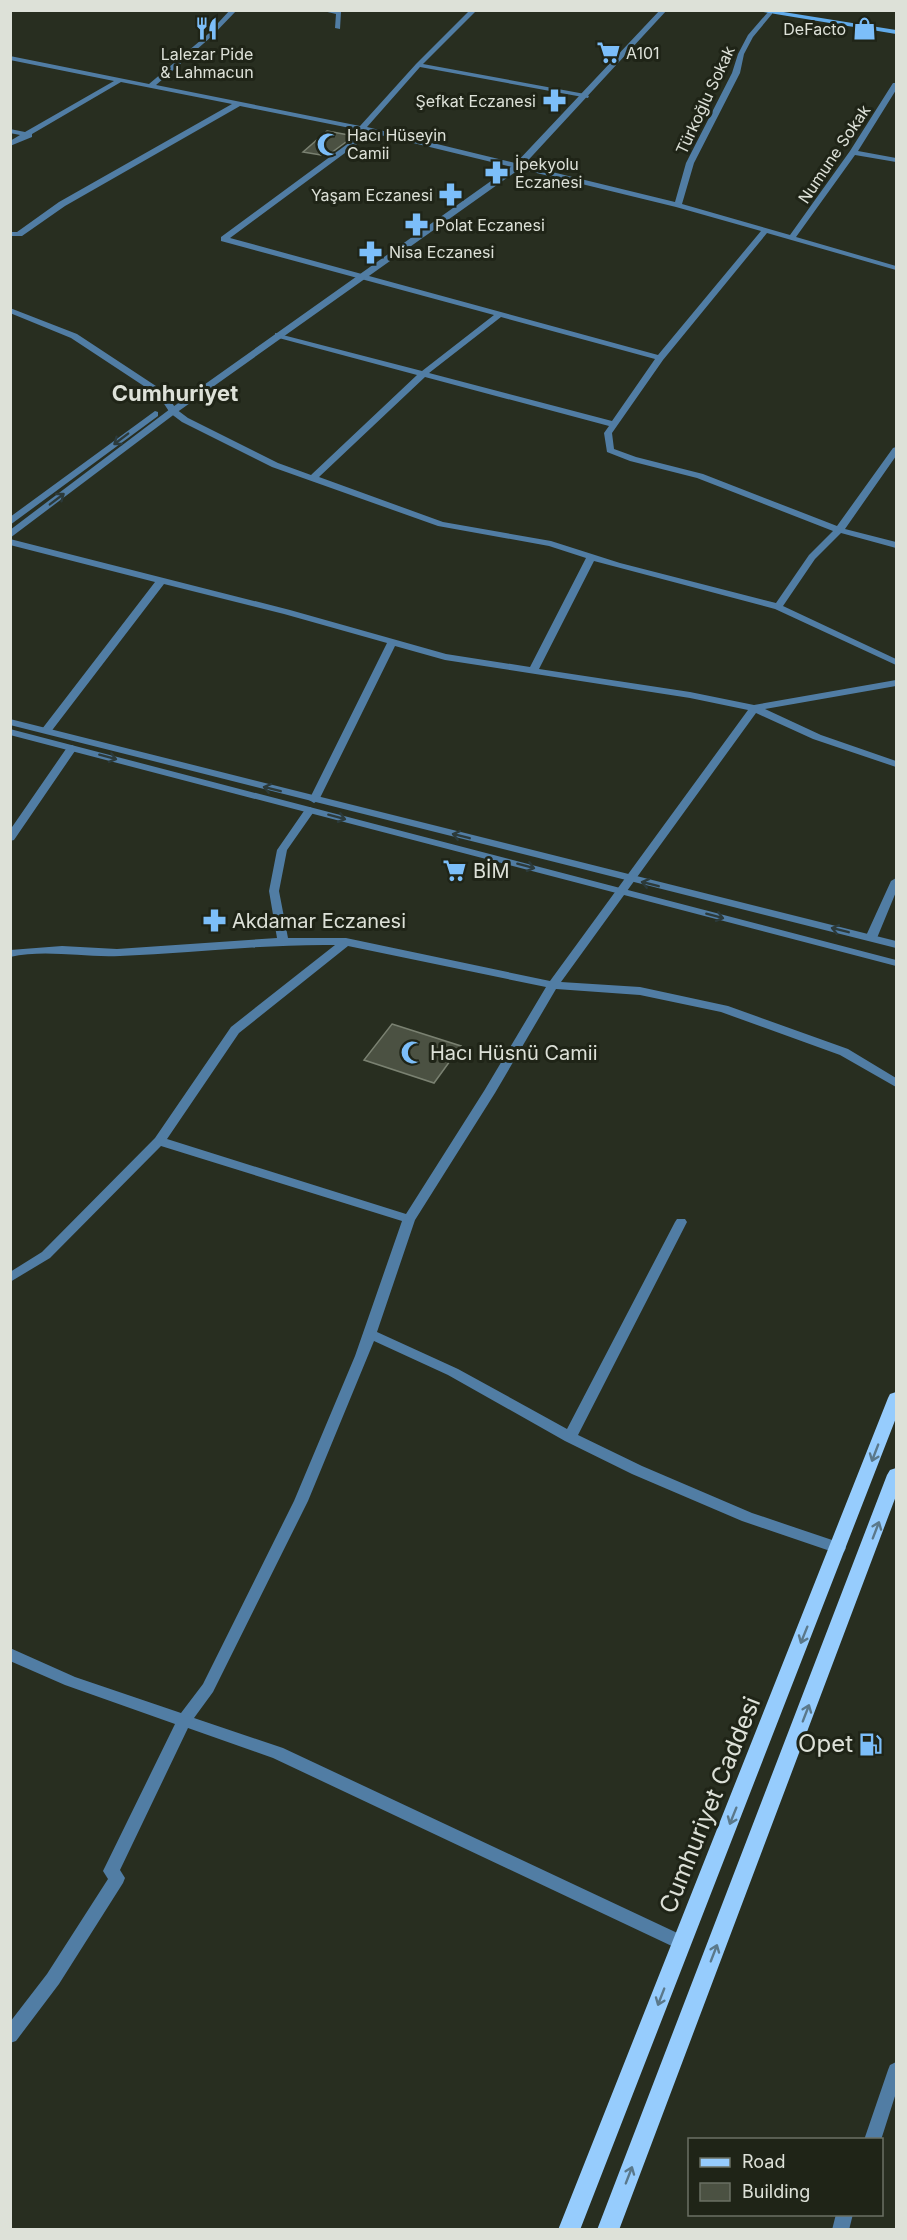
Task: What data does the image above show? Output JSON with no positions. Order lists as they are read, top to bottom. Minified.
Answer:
{"streets":{"main road":["Cumhuriyet Caddesi"],"street":["Türkoğlu Sokak","Numune Sokak"]},"districts":["Cumhuriyet"],"places":{"restaurant":["Lalezar Pide & Lahmacun"],"shop":["DeFacto"],"supermarket":["A101","BİM"],"pharmacy":["Şefkat Eczanesi","İpekyolu Eczanesi","Yaşam Eczanesi","Polat Eczanesi","Nisa Eczanesi","Akdamar Eczanesi"],"mosque":["Hacı Hüseyin Camii","Hacı Hüsnü Camii"],"fuel station":["Opet"]},"legend":["Road","Building"]}
